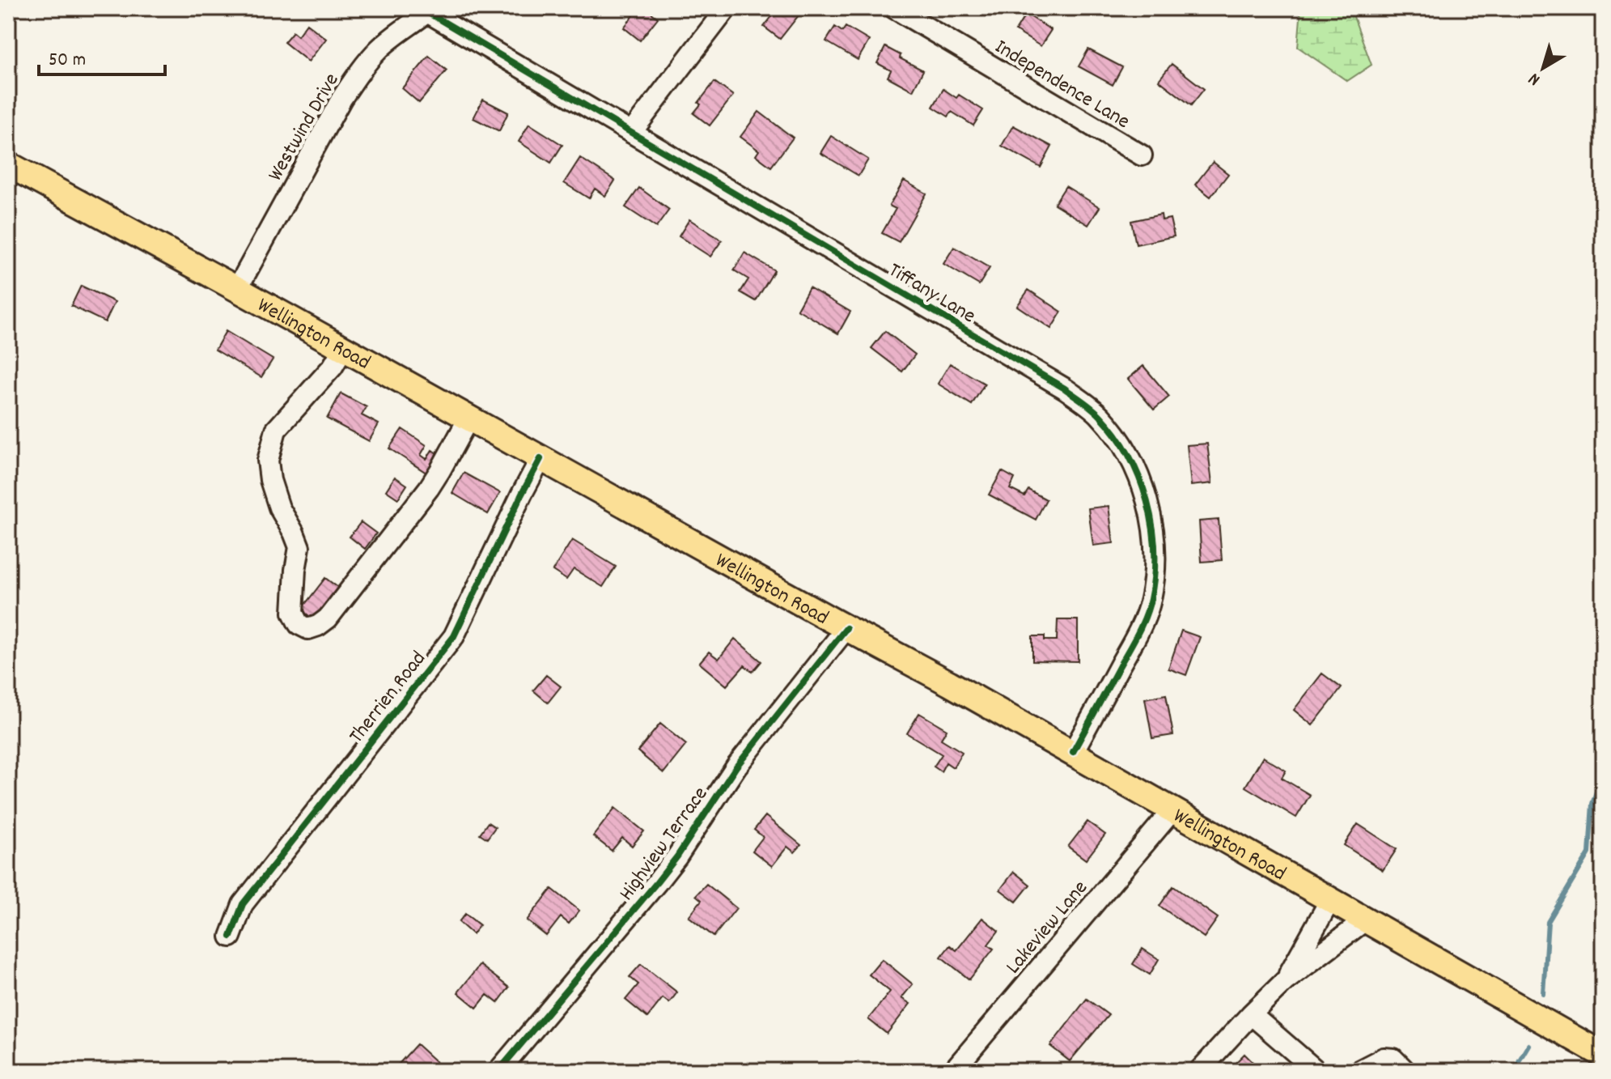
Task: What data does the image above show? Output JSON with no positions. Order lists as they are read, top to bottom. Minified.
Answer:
{"streets":{"main road":["Wellington Road"],"street":["Independence Lane","Westwind Drive","Tiffany Lane","Therrien Road","Highview Terrace","Lakeview Lane"]},"crossings":[["Westwind Drive","Tiffany Lane"],["Westwind Drive","Wellington Road"],["Tiffany Lane","Wellington Road"],["Wellington Road","Therrien Road"],["Wellington Road","Highview Terrace"],["Wellington Road","Lakeview Lane"]],"scale_bar":"50 m","north":"bottom left"}
